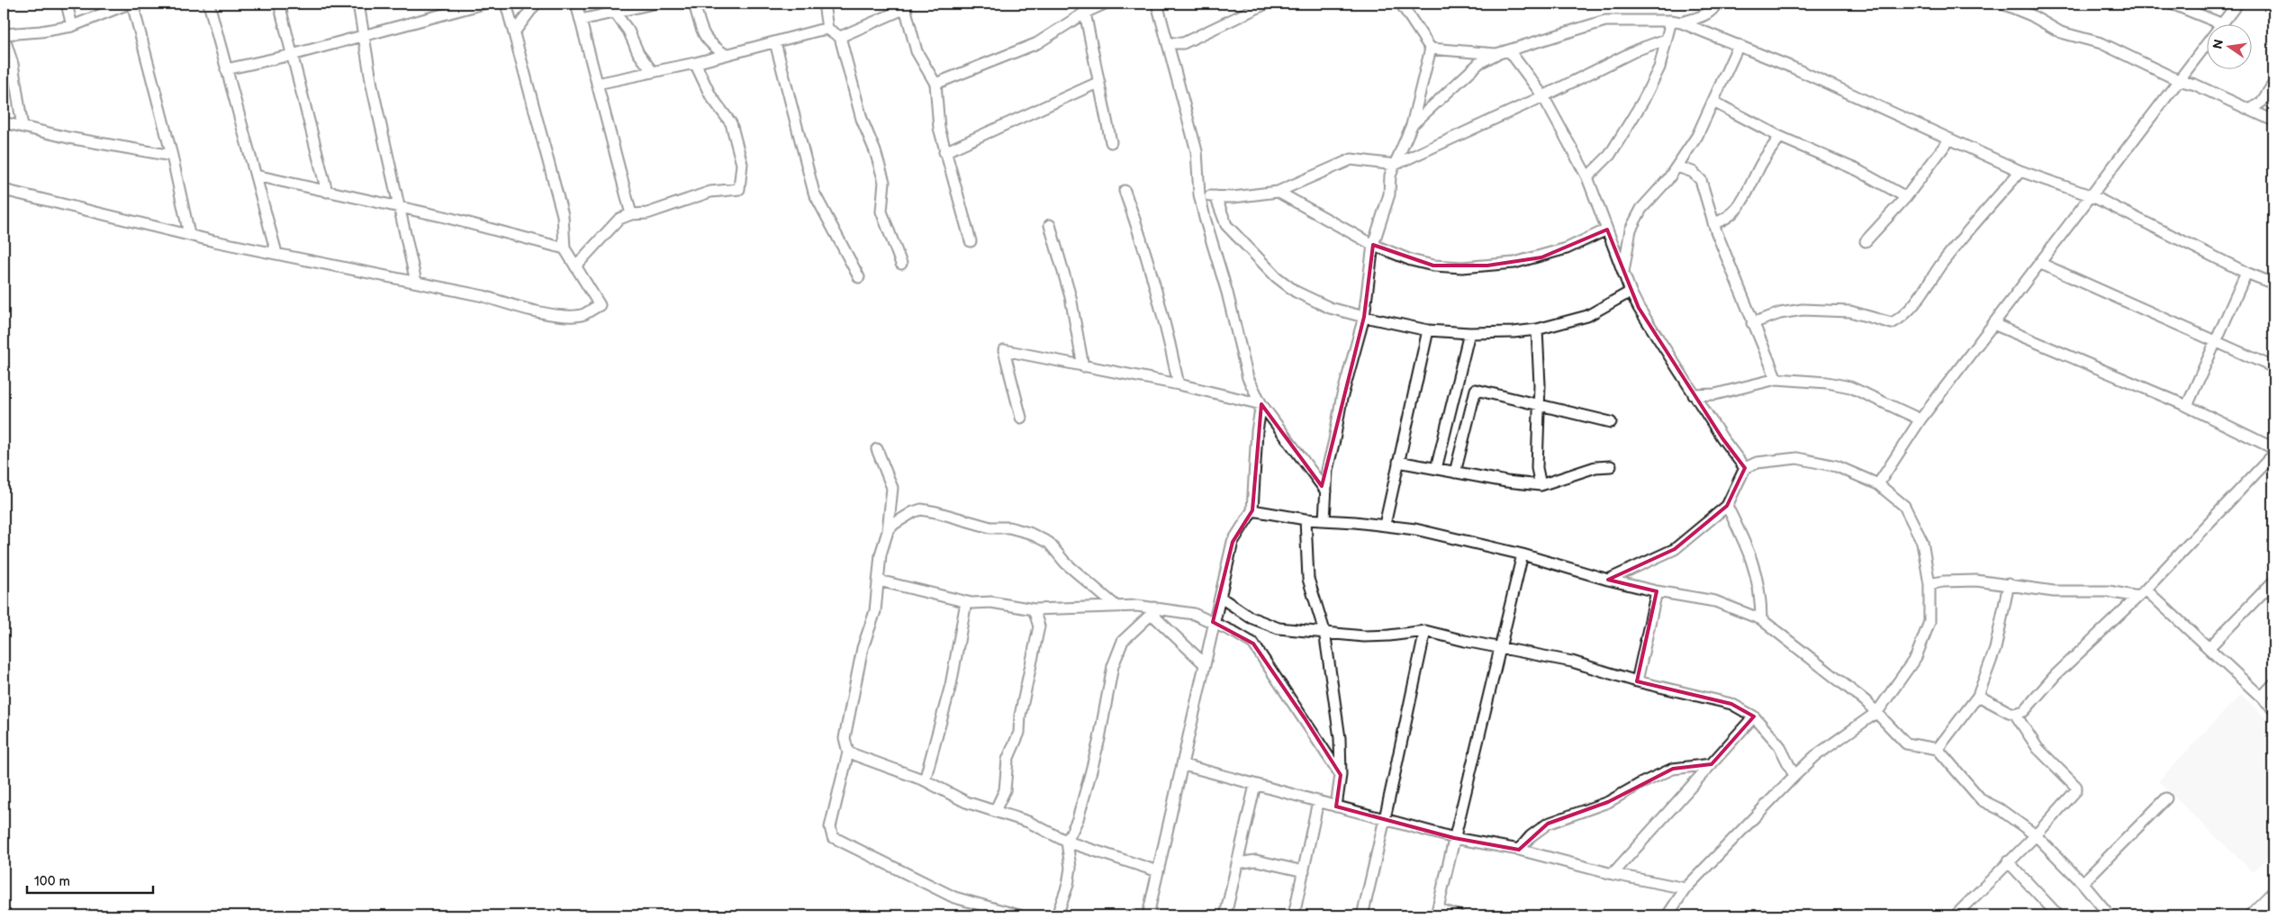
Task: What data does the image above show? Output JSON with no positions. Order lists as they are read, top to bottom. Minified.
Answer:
{"scale_bar":"100 m","north":"left"}
